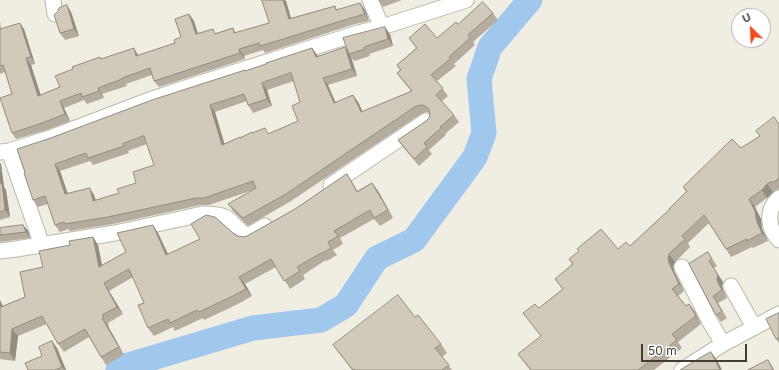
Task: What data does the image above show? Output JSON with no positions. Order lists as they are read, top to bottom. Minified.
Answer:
{"scale_bar":"50 m","north":"top left"}
